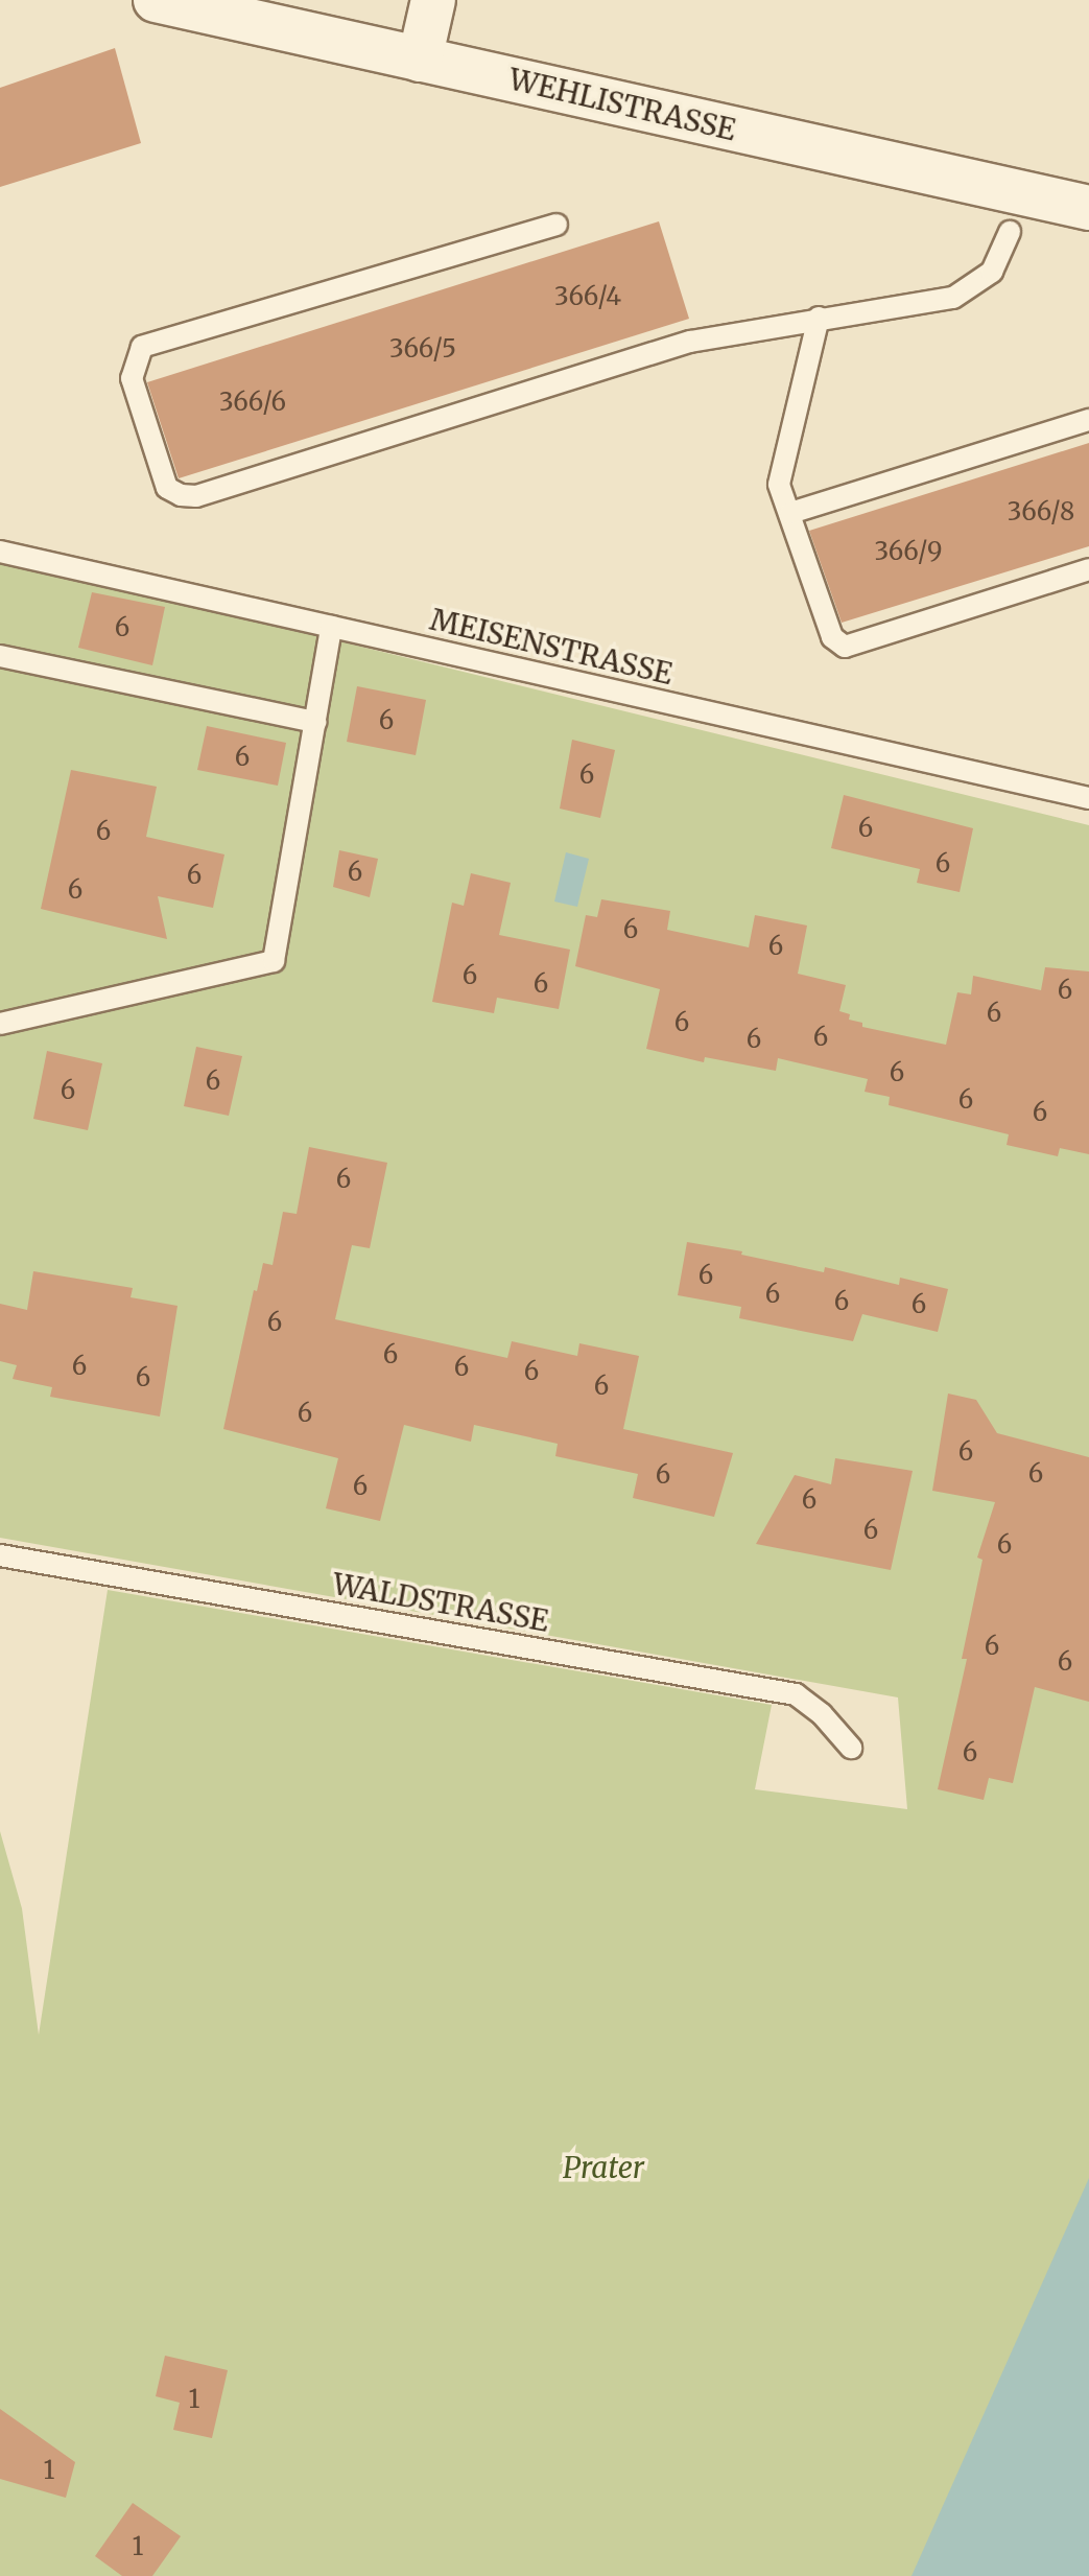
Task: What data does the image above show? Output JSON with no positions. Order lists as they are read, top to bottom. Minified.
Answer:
{"streets":{"street":["WEHLISTRASSE"],"lane":["MEISENSTRASSE","WALDSTRASSE"]},"parks":["Prater"],"house_numbers":["366/4","366/5","366/6","366/8","366/9","6","6","6","6","6","6","6","6","6","6","6","6","6","6","6","6","6","6","6","6","6","6","6","6","6","6","6","6","6","6","6","6","6","6","6","6","6","6","6","6","6","6","6","6","6","6","6","1","1","1"]}
